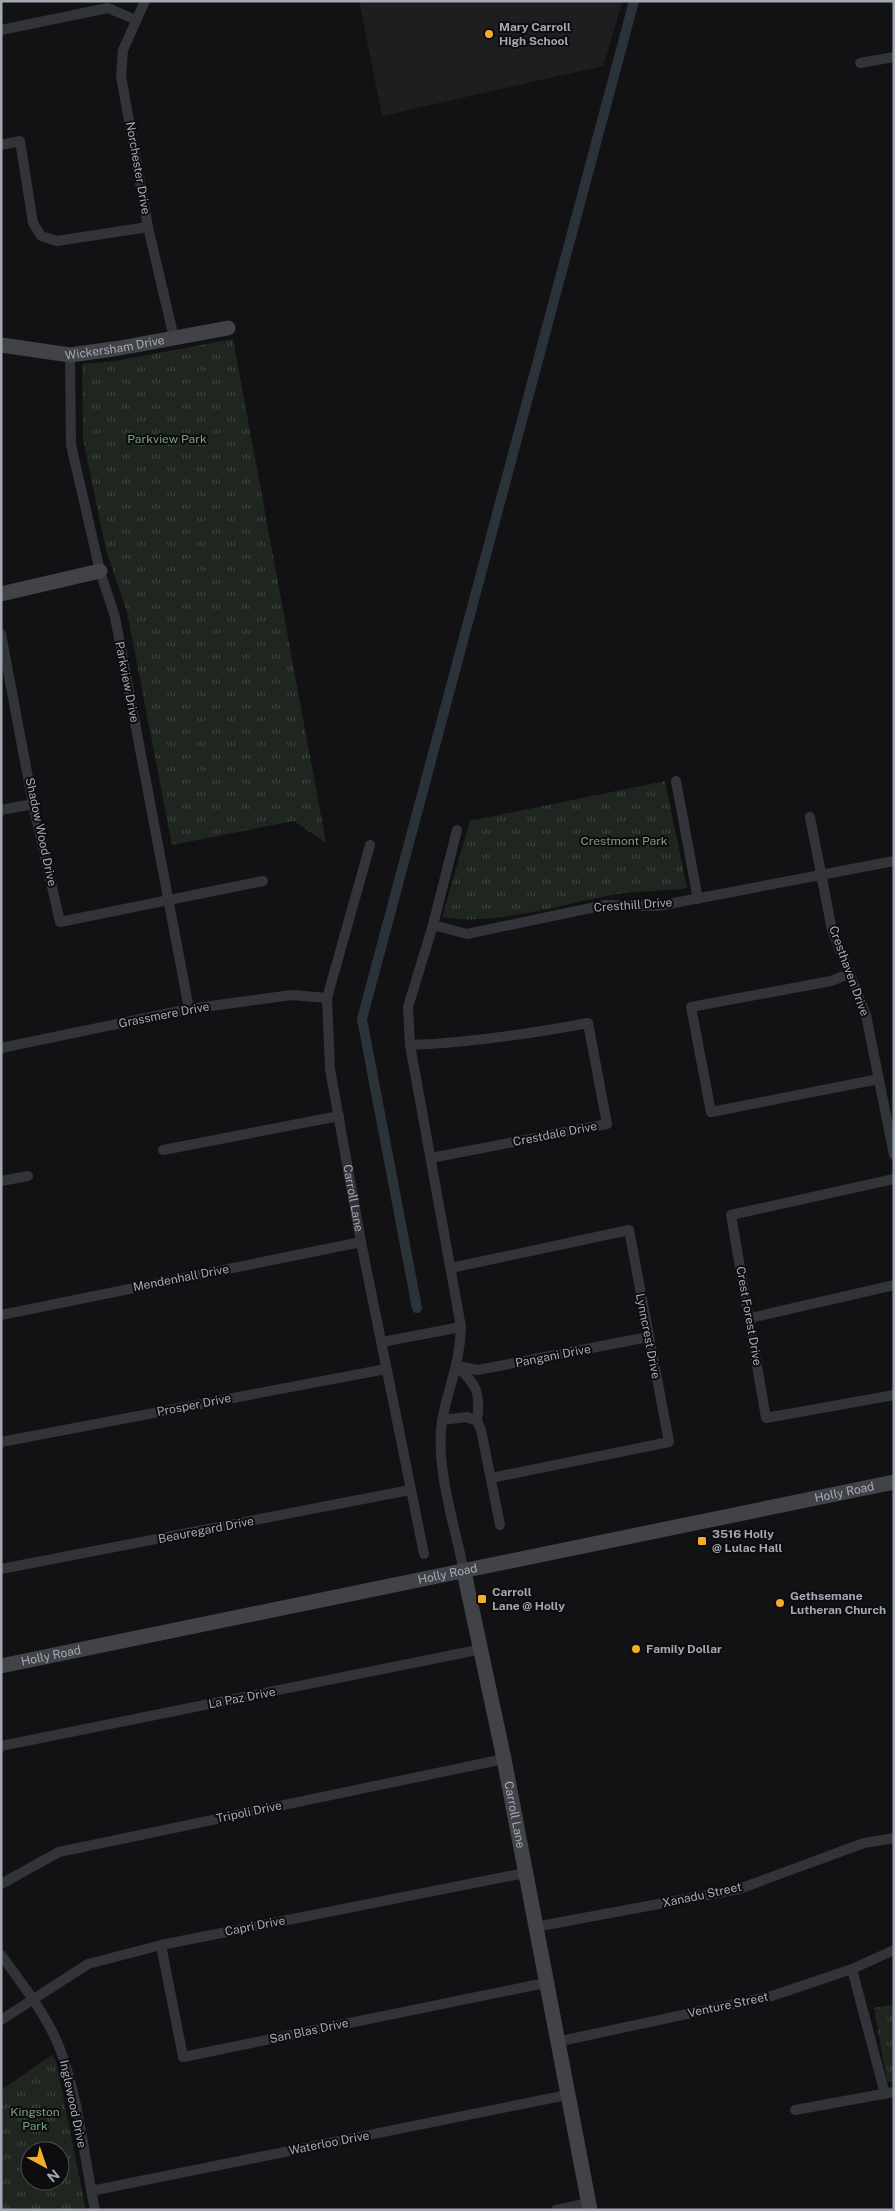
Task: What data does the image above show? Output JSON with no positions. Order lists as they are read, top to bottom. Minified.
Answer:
{"streets":{"street":["Norchester Drive","Wickersham Drive","Parkview Drive","Shadow Wood Drive","Cresthill Drive","Cresthaven Drive","Grassmere Drive","Crestdale Drive","Carroll Lane","Mendenhall Drive","Crest Forest Drive","Lynncrest Drive","Pangani Drive","Prosper Drive","Holly Road","Beauregard Drive","La Paz Drive","Tripoli Drive","Xanadu Street","Capri Drive","Venture Street","San Blas Drive","Inglewood Drive","Waterloo Drive"]},"crossings":[["Norchester Drive","Wickersham Drive"],["Wickersham Drive","Parkview Drive"],["Parkview Drive","Shadow Wood Drive"],["Parkview Drive","Grassmere Drive"],["Cresthill Drive","Cresthaven Drive"],["Cresthill Drive","Carroll Lane"],["Grassmere Drive","Carroll Lane"],["Crestdale Drive","Carroll Lane"],["Carroll Lane","Mendenhall Drive"],["Carroll Lane","Lynncrest Drive"],["Carroll Lane","Pangani Drive"],["Carroll Lane","Prosper Drive"],["Carroll Lane","Holly Road"],["Carroll Lane","Beauregard Drive"],["Carroll Lane","La Paz Drive"],["Carroll Lane","Tripoli Drive"],["Carroll Lane","Xanadu Street"],["Carroll Lane","Capri Drive"],["Carroll Lane","Venture Street"],["Carroll Lane","San Blas Drive"],["Carroll Lane","Waterloo Drive"],["Lynncrest Drive","Pangani Drive"],["Capri Drive","San Blas Drive"],["Capri Drive","Inglewood Drive"],["Inglewood Drive","Waterloo Drive"]],"parks":["Parkview Park","Crestmont Park","Kingston Park"],"places":{"other":["Mary Carroll High School","Gethsemane Lutheran Church","Family Dollar"],"transit":["3516 Holly @ Lulac Hall","Carroll Lane @ Holly"]},"north":"bottom right"}
